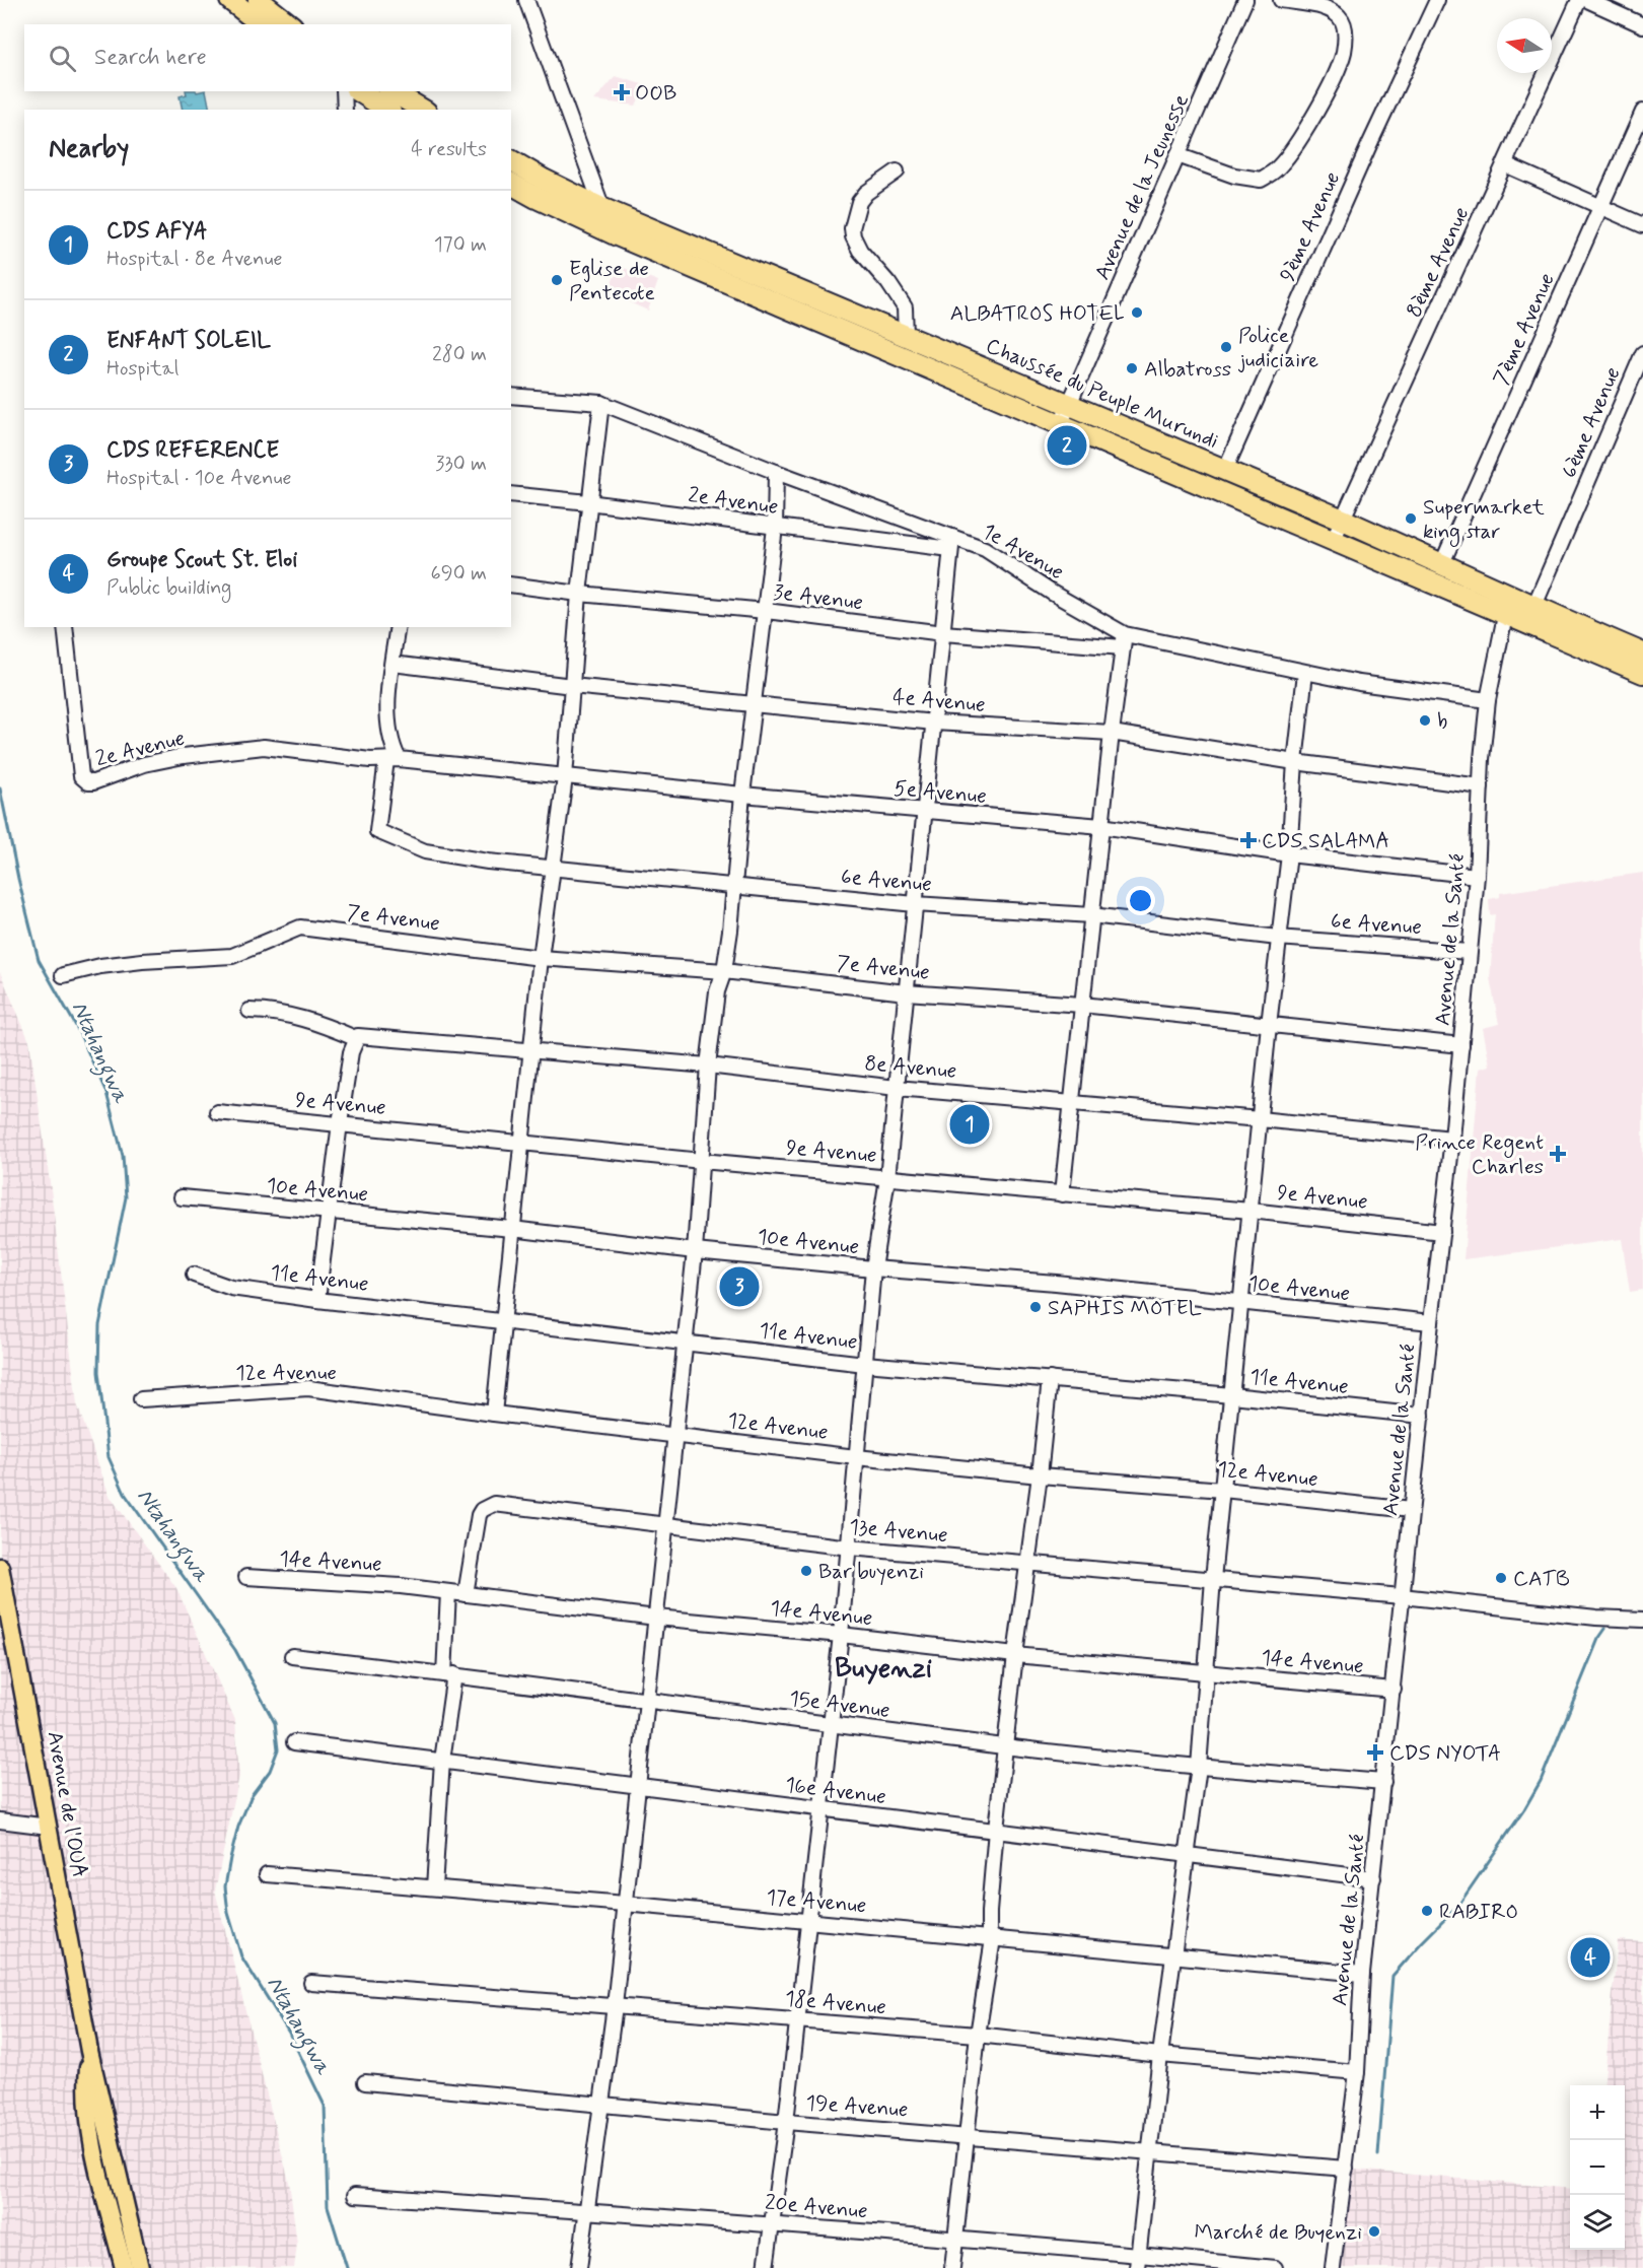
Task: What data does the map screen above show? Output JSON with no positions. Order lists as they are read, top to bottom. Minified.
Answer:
{"streets":{"highway":["Chaussée du Peuple Murundi"],"main road":["Avenue de l'OUA"],"street":["Avenue de la Jeunesse","9ème Avenue","8ème Avenue","7ème Avenue","6ème Avenue","2e Avenue","1e Avenue","3e Avenue","4e Avenue","5e Avenue","6e Avenue","7e Avenue","Avenue de la Santé","8e Avenue","9e Avenue","10e Avenue","11e Avenue","12e Avenue","13e Avenue","14e Avenue","15e Avenue","16e Avenue","17e Avenue","18e Avenue","19e Avenue","20e Avenue"]},"crossings":[["Avenue de la Jeunesse","Chaussée du Peuple Murundi"],["9ème Avenue","Chaussée du Peuple Murundi"],["8ème Avenue","Chaussée du Peuple Murundi"],["7ème Avenue","Chaussée du Peuple Murundi"],["Chaussée du Peuple Murundi","6ème Avenue"],["Chaussée du Peuple Murundi","Avenue de la Santé"],["2e Avenue","1e Avenue"],["2e Avenue","5e Avenue"],["2e Avenue","6e Avenue"],["1e Avenue","3e Avenue"],["1e Avenue","Avenue de la Santé"],["4e Avenue","Avenue de la Santé"],["5e Avenue","6e Avenue"],["5e Avenue","Avenue de la Santé"],["6e Avenue","Avenue de la Santé"],["7e Avenue","Avenue de la Santé"],["Avenue de la Santé","8e Avenue"],["Avenue de la Santé","9e Avenue"],["Avenue de la Santé","10e Avenue"],["Avenue de la Santé","11e Avenue"],["Avenue de la Santé","12e Avenue"],["Avenue de la Santé","13e Avenue"],["Avenue de la Santé","14e Avenue"],["Avenue de la Santé","15e Avenue"],["Avenue de la Santé","16e Avenue"],["Avenue de la Santé","17e Avenue"],["Avenue de la Santé","18e Avenue"],["Avenue de la Santé","19e Avenue"],["13e Avenue","14e Avenue"]],"districts":["Buyenzi"],"water":["Ntahangwa"],"places":{"health":["OOB","CDS SALAMA","Prince Regent Charles","CDS NYOTA"],"other":["Eglise de Pentecote","ALBATROS HOTEL","Police judiciaire","Albatross","Supermarket king star","b","SAPHIS MOTEL","Bar buyenzi","CATB","RABIRO","Marché de Buyenzi"]},"north":"left","page":{"search":"Search here","heading":["Nearby","4 results"],"list":[{"mark":"1","name":"CDS AFYA","note":"Hospital · 8e Avenue","value":"170 m"},{"mark":"2","name":"ENFANT SOLEIL","note":"Hospital","value":"280 m"},{"mark":"3","name":"CDS REFERENCE","note":"Hospital · 10e Avenue","value":"330 m"},{"mark":"4","name":"Groupe Scout St. Eloi","note":"Public building","value":"690 m"}],"pins":["2","1","3","4"],"map_buttons":["+","−"]}}
